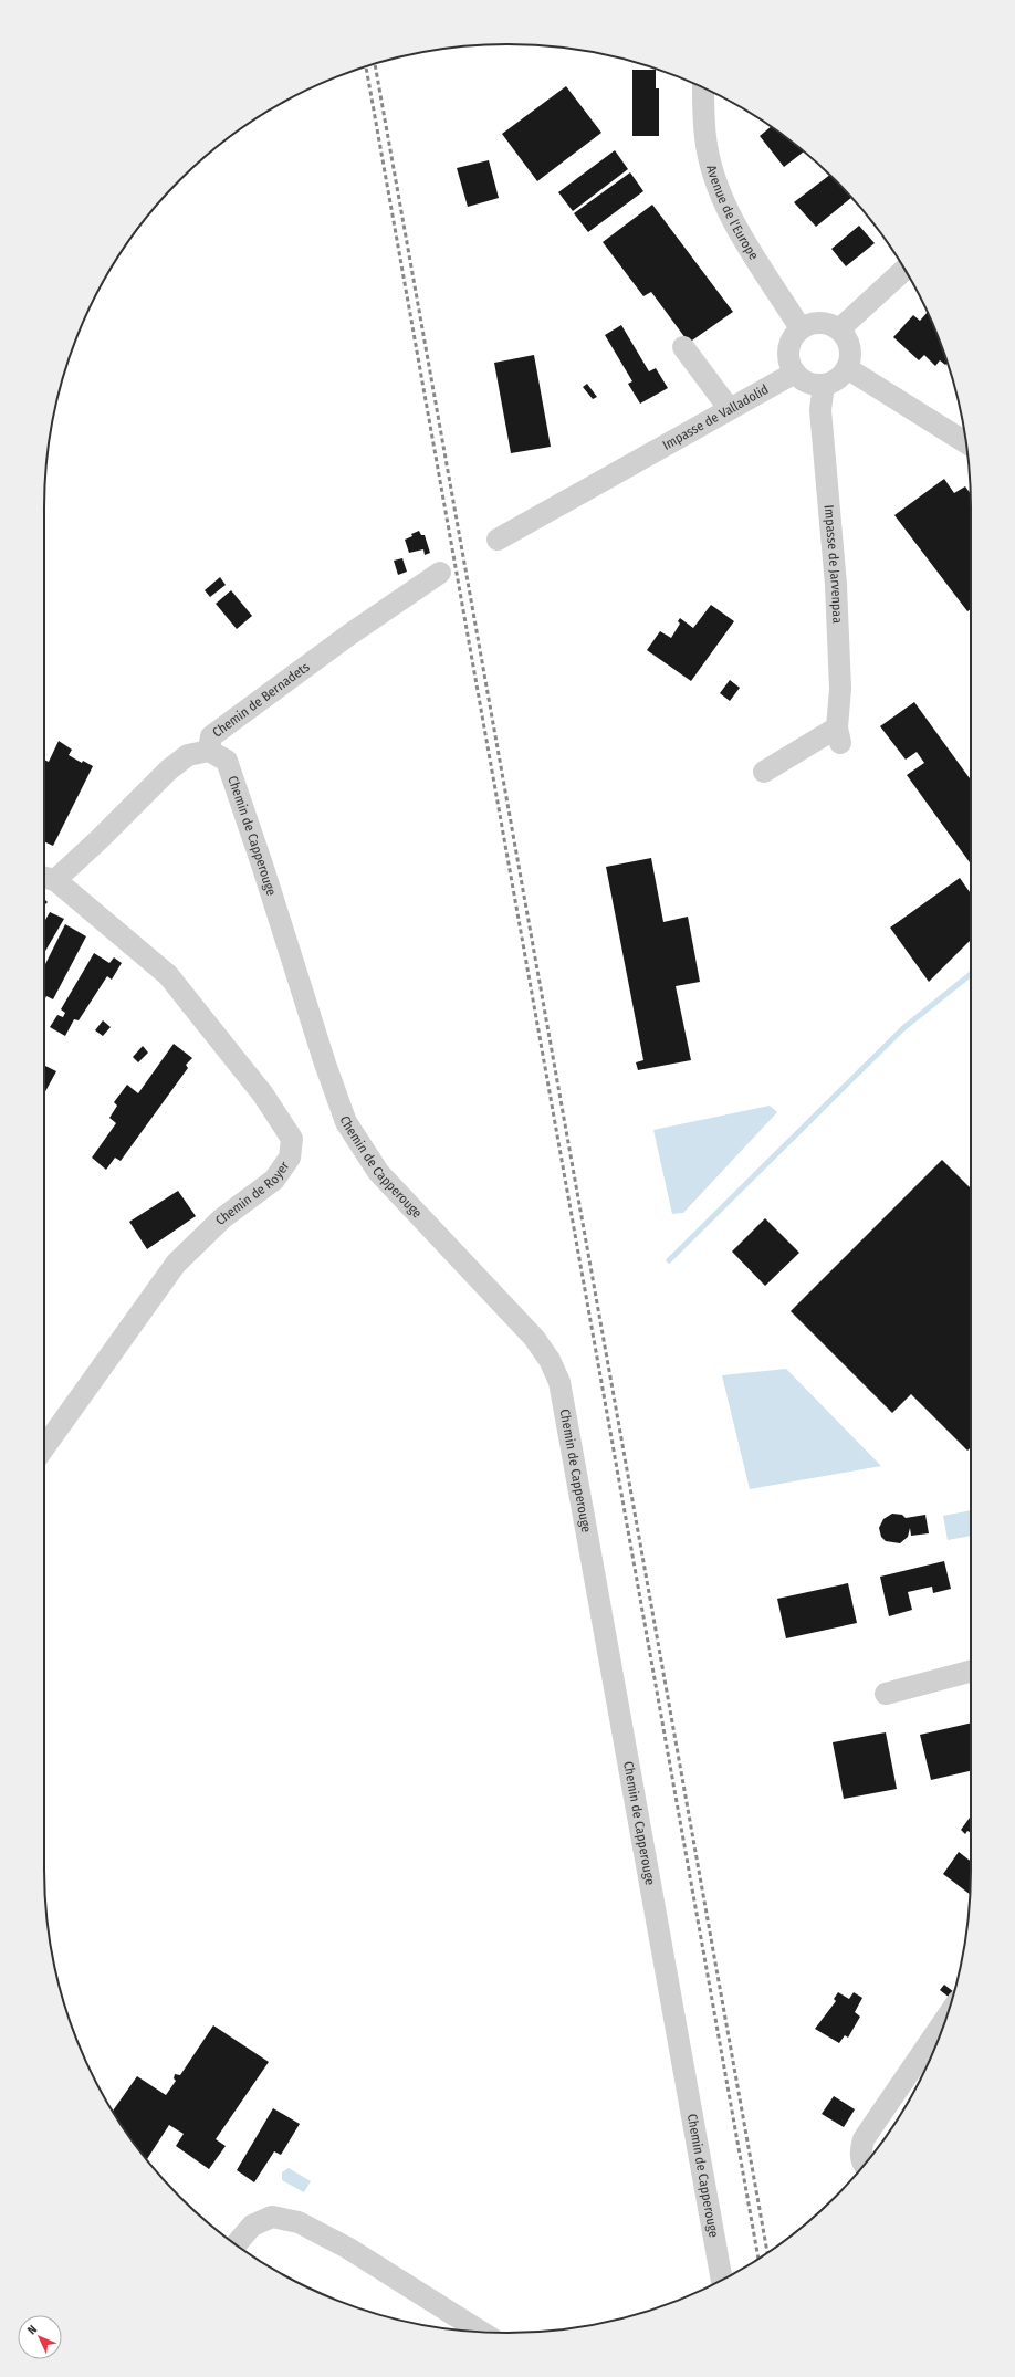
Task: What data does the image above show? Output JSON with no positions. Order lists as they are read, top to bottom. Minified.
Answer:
{"streets":{"street":["Avenue de l'Europe","Impasse de Valladolid","Impasse de Jarvenpaa","Chemin de Bernadets","Chemin de Capperouge","Chemin de Royer"]},"crossings":[["Avenue de l'Europe","Impasse de Valladolid"],["Avenue de l'Europe","Impasse de Jarvenpaa"],["Impasse de Valladolid","Impasse de Jarvenpaa"],["Chemin de Bernadets","Chemin de Capperouge"],["Chemin de Bernadets","Chemin de Royer"]],"north":"top left"}
